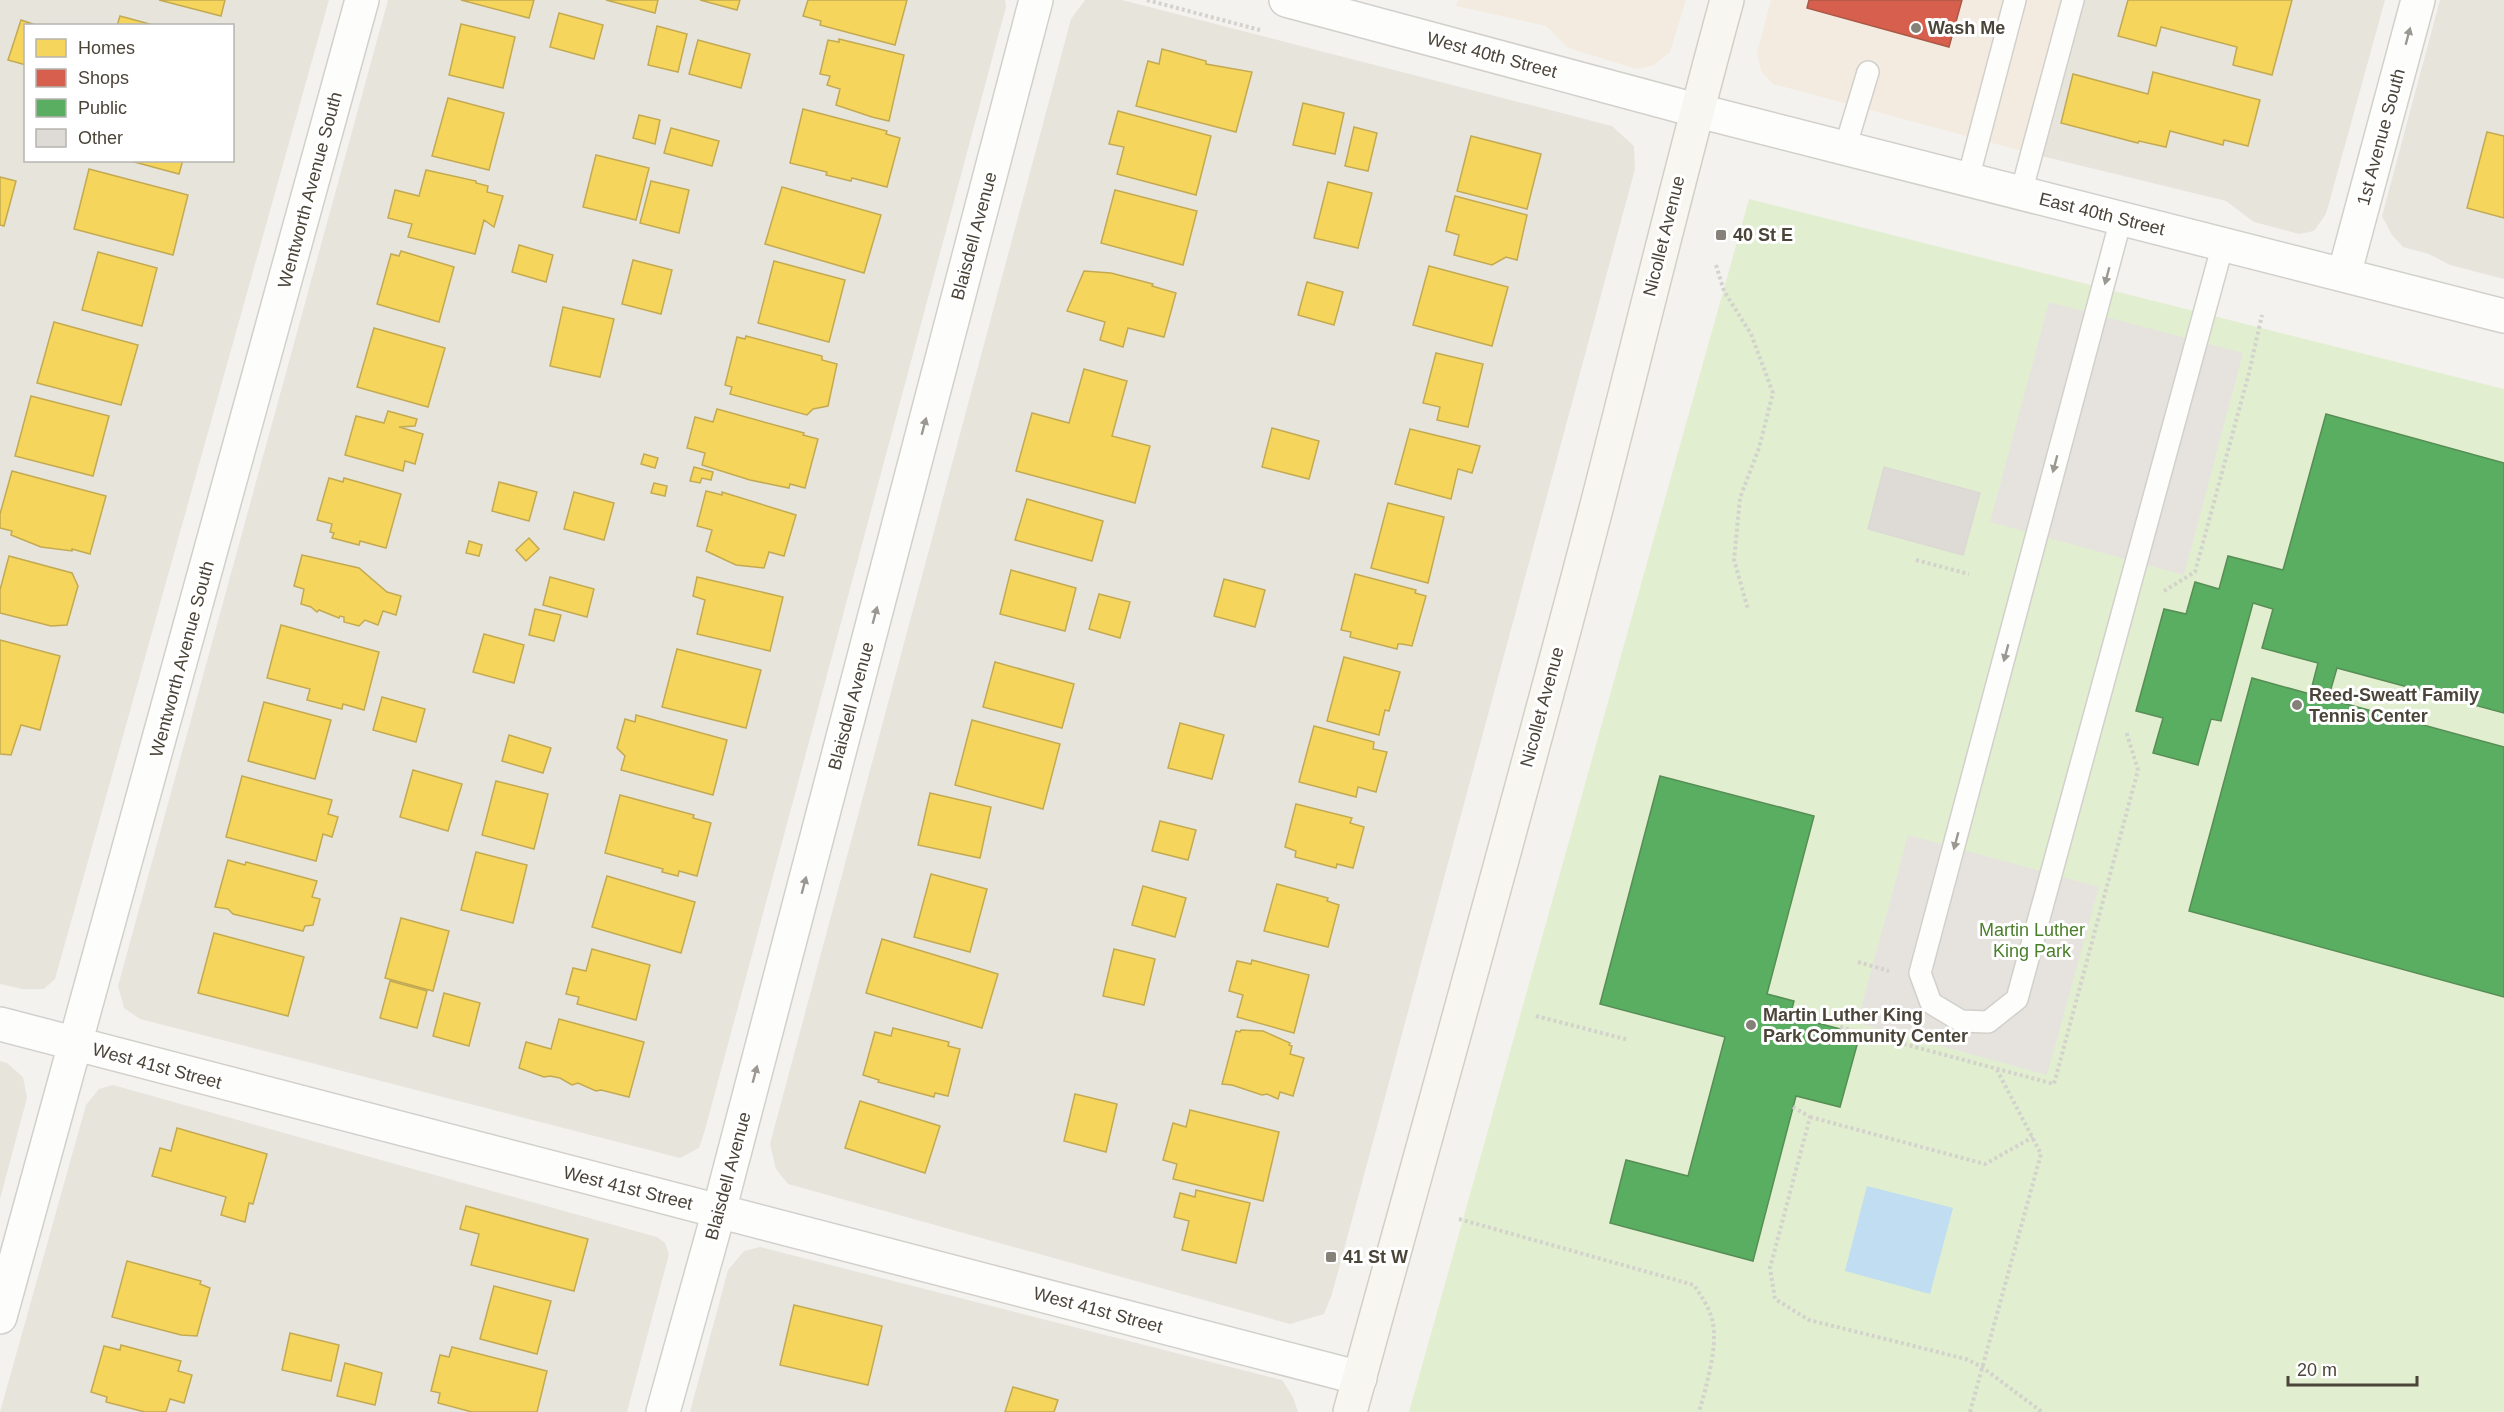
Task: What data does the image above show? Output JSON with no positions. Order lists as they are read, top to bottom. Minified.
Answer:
{"streets":{"main road":["Nicollet Avenue"],"street":["West 40th Street","1st Avenue South","Wentworth Avenue South","East 40th Street","Blaisdell Avenue","West 41st Street"]},"crossings":[["West 40th Street","East 40th Street"],["West 40th Street","Nicollet Avenue"],["1st Avenue South","East 40th Street"],["Wentworth Avenue South","West 41st Street"],["East 40th Street","Nicollet Avenue"],["Blaisdell Avenue","West 41st Street"],["Nicollet Avenue","West 41st Street"]],"one_way":["1st Avenue South","Blaisdell Avenue"],"parks":["Martin Luther King Park"],"places":{"other":["Wash Me","Reed-Sweatt Family Tennis Center","Martin Luther King Park Community Center"],"transit":["40 St E","41 St W"]},"legend":["Homes","Shops","Public","Other"],"scale_bar":"20 m"}
